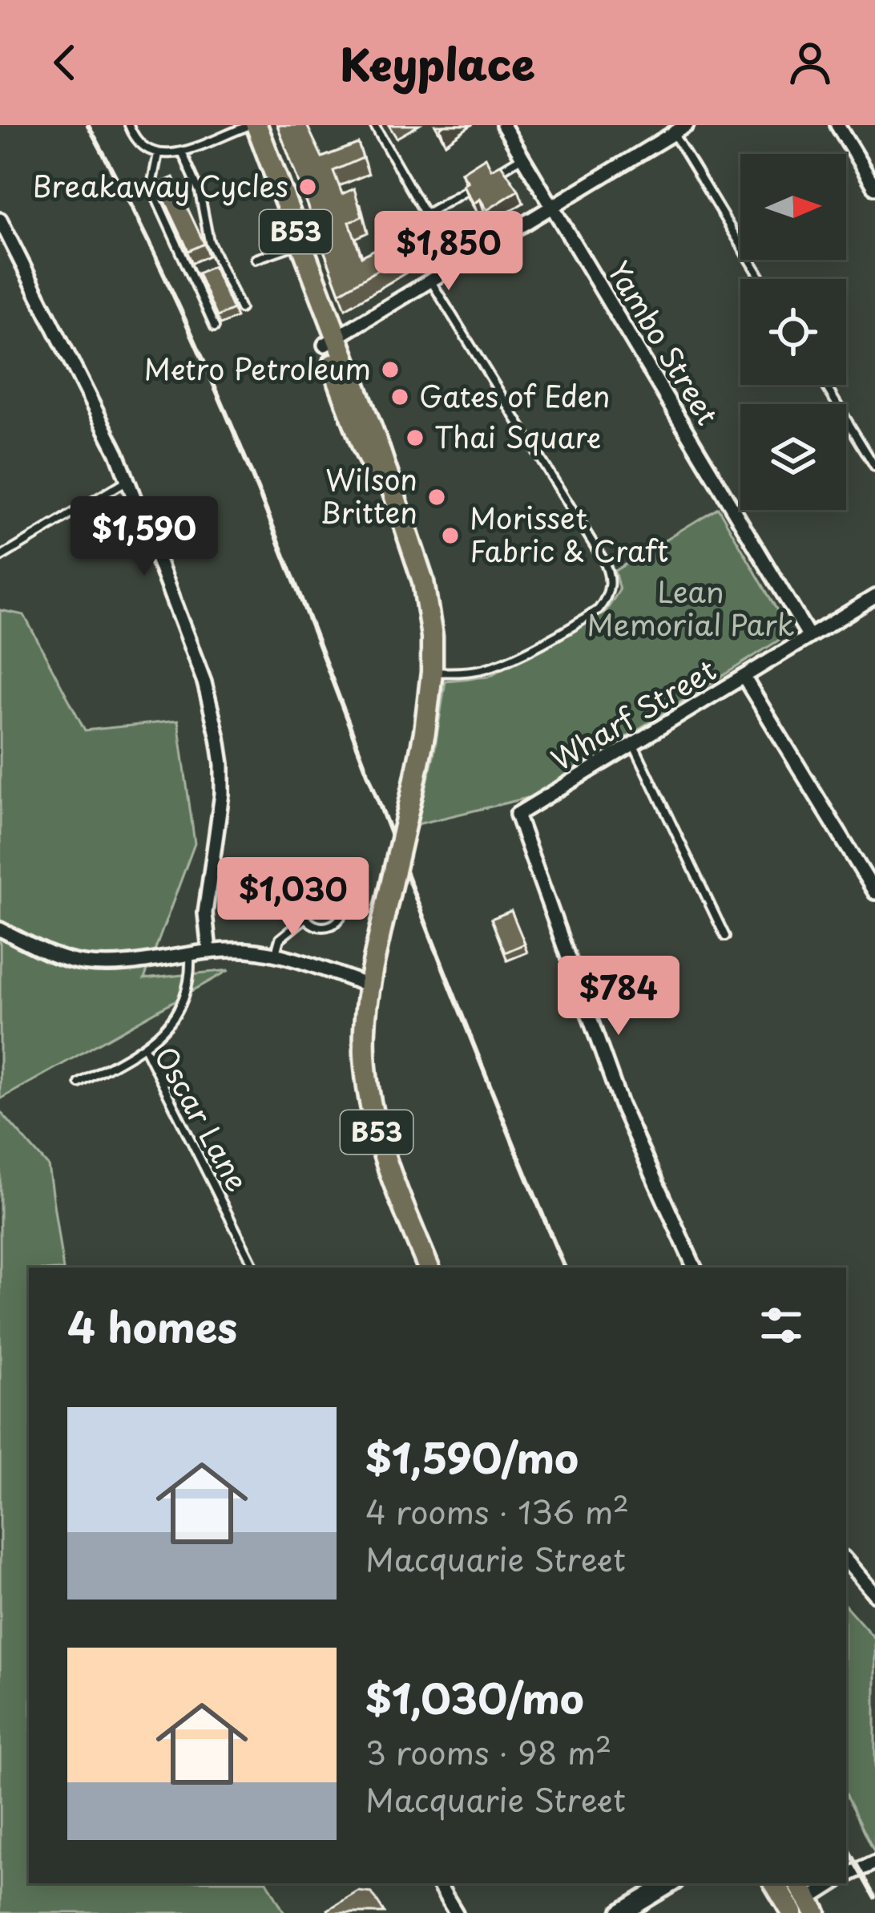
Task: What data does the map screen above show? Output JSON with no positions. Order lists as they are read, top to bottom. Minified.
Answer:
{"streets":{"main road":["B53"],"street":["Yambo Street","Wharf Street"],"lane":["Oscar Lane"]},"crossings":[["Yambo Street","Wharf Street"]],"parks":["Lean Memorial Park"],"places":["Breakaway Cycles","Metro Petroleum","Gates of Eden","Thai Square","Wilson Britten","Morisset Fabric & Craft"],"north":"right","page":{"header":"Keyplace","price":["$1,850","$1,590","$1,030","$784"],"heading":"4 homes","list":[{"name":"$1,590/mo","note":"4 rooms · 136 m² · Macquarie Street"},{"name":"$1,030/mo","note":"3 rooms · 98 m² · Macquarie Street"}]}}
